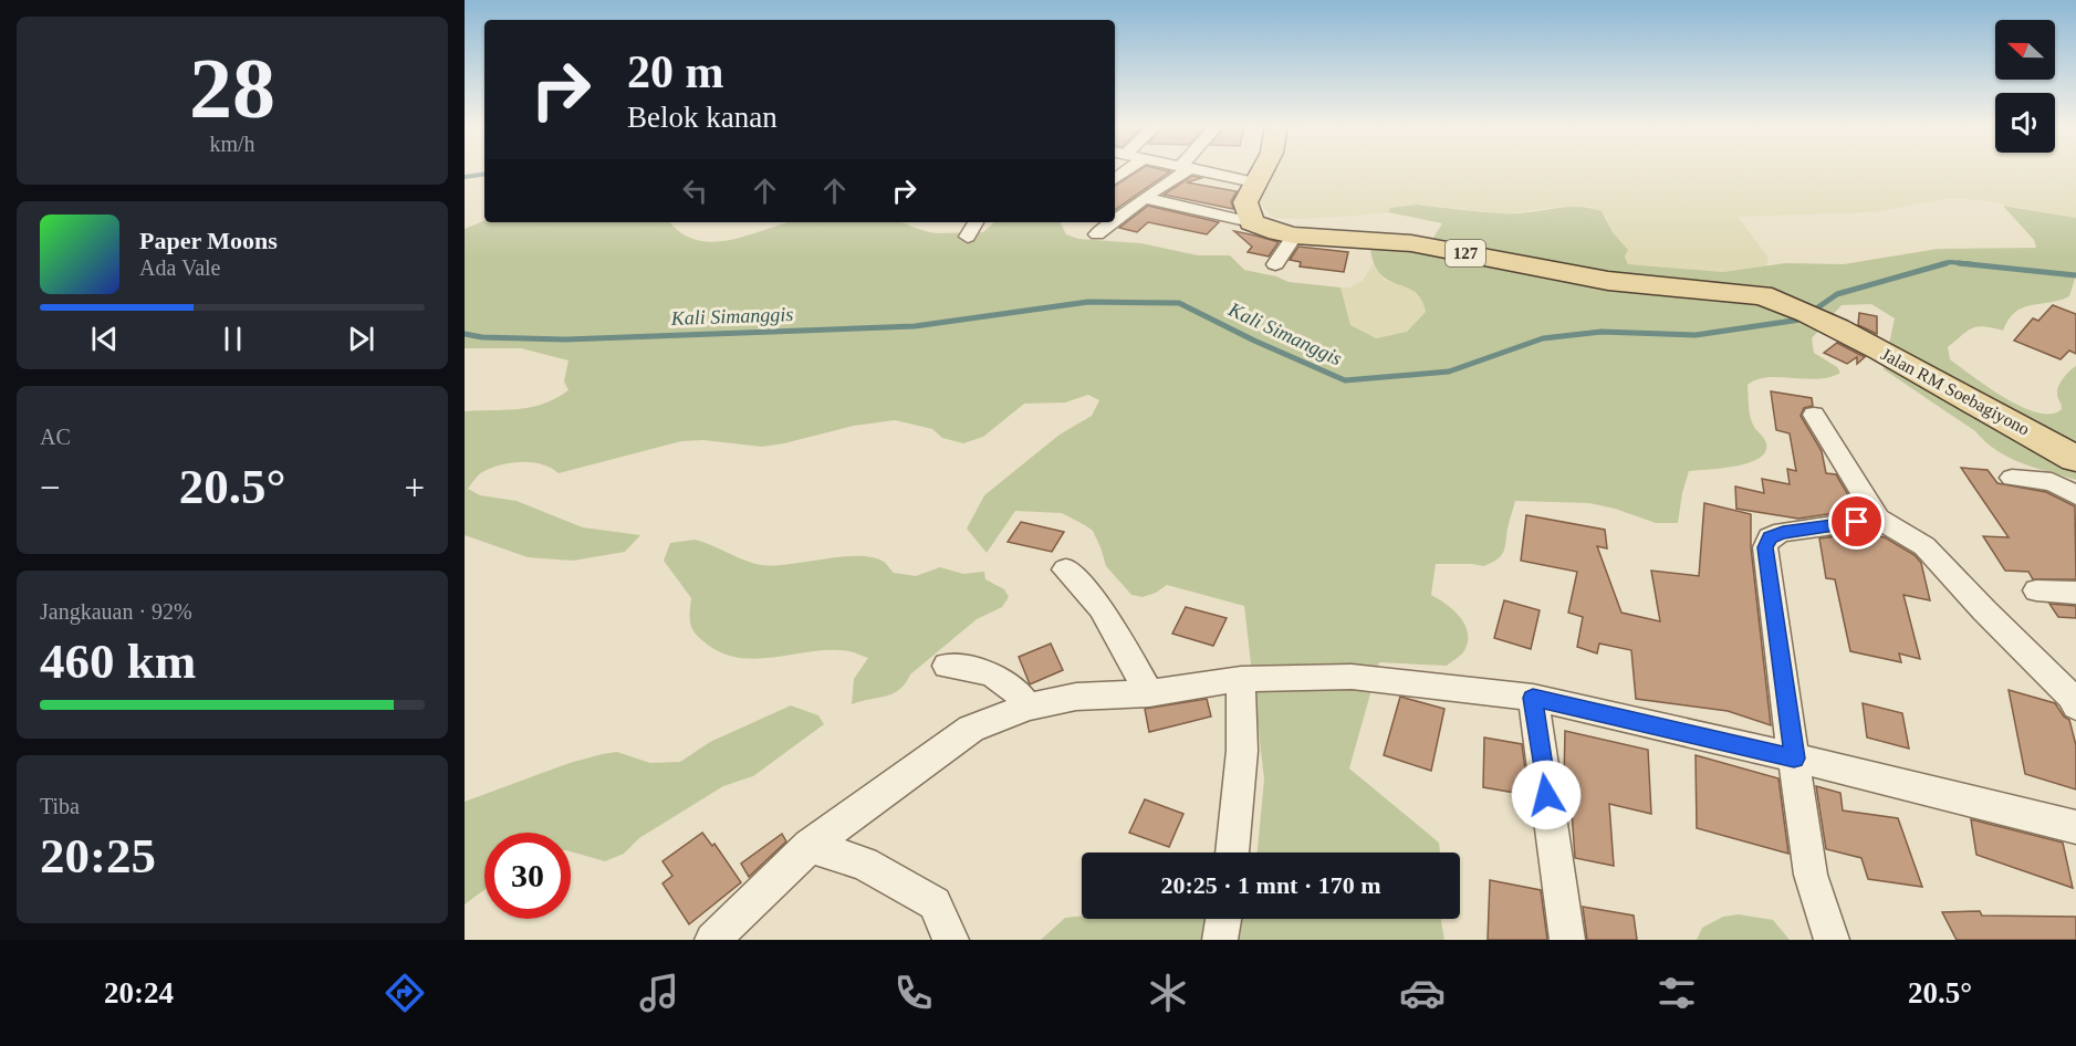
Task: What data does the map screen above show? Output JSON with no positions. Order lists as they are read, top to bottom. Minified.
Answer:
{"streets":{"main road":["127","Jalan RM Soebagiyono"]},"crossings":[["127","Jalan RM Soebagiyono"]],"water":["Kali Simanggis"],"north":"left","page":{"tile":[["28","km/h"],"AC",["Jangkauan · 92%","460 km"],["Tiba","20:25"]],"turn":["20 m","Belok kanan"],"song":["Paper Moons","Ada Vale"],"heat":["−","20.5°","+"],"limit":"30","trip":"20:25 · 1 mnt · 170 m","tabs":["20:24","20.5°"]}}
